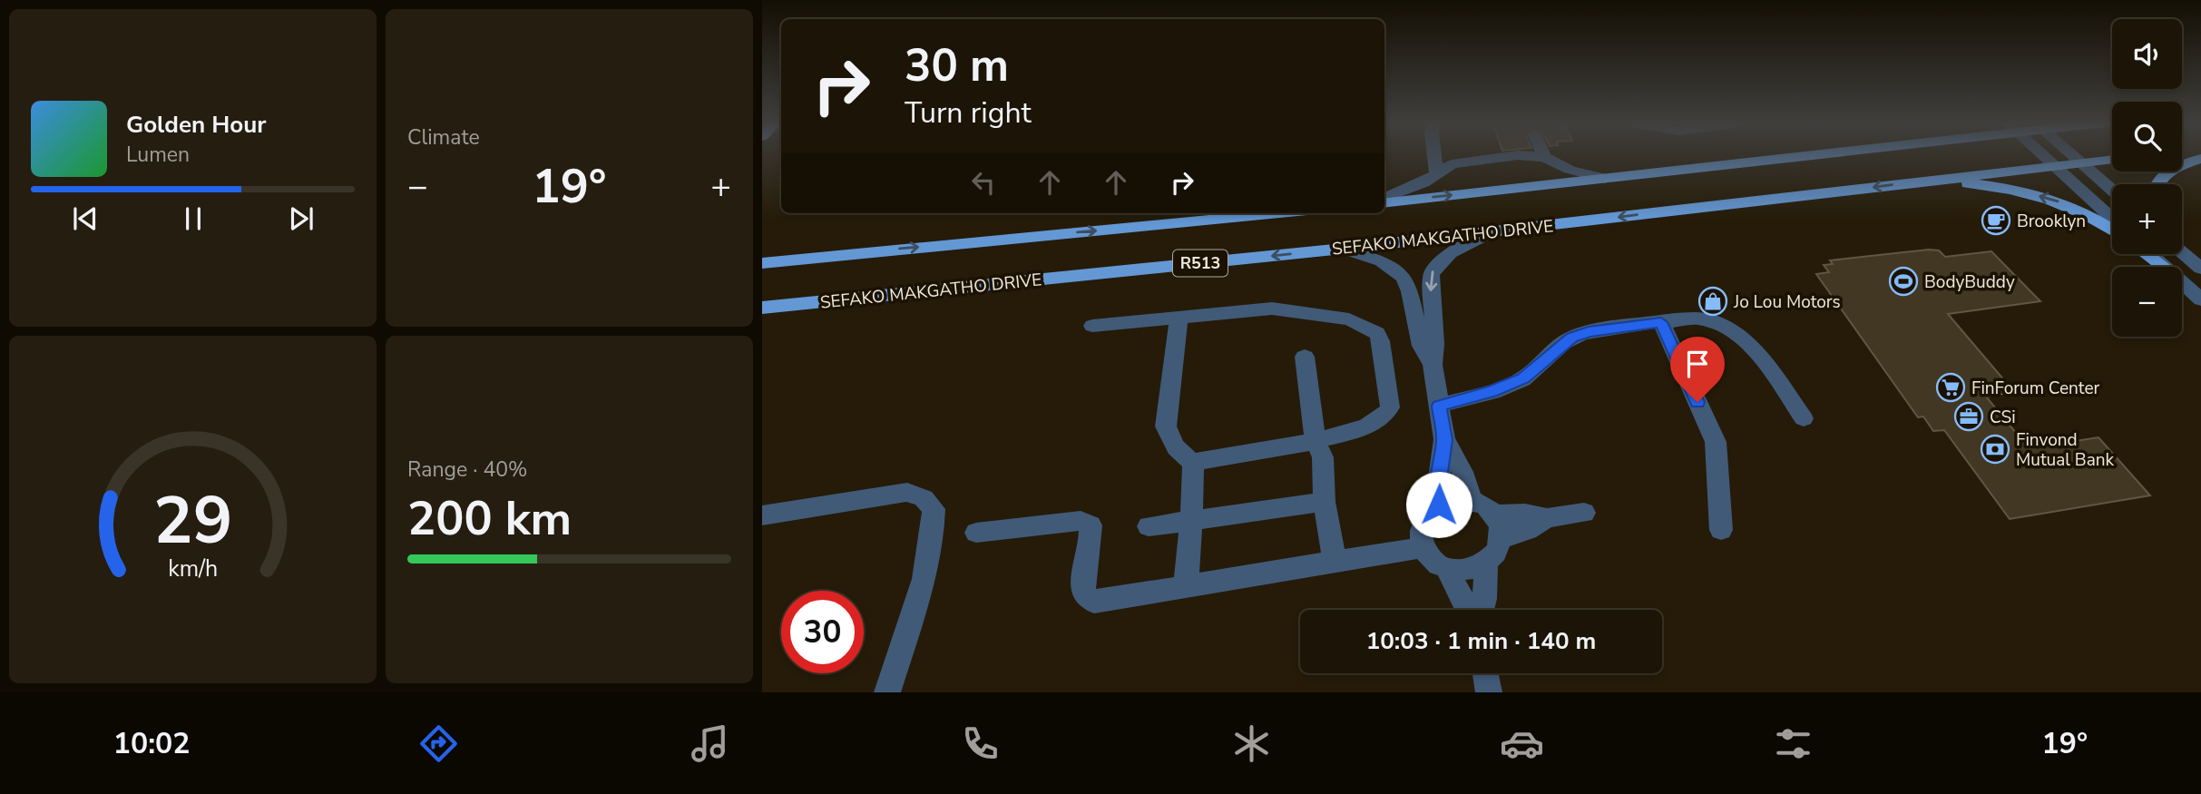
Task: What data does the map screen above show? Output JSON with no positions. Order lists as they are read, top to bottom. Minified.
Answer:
{"streets":{"main road":["SEFAKO MAKGATHO DRIVE","R513"]},"places":{"cafe":["Brooklyn"],"sports":["BodyBuddy"],"shop":["Jo Lou Motors"],"supermarket":["FinForum Center"],"office":["CSi"],"bank":["Finvond Mutual Bank"]},"page":{"tile":["Climate",["Range · 40%","200 km"]],"map_buttons":["+","−"],"turn":["30 m","Turn right"],"song":["Golden Hour","Lumen"],"heat":["−","19°","+"],"limit":"30","trip":"10:03 · 1 min · 140 m","tabs":["10:02","19°"],"gauge":["29","km/h"]}}
